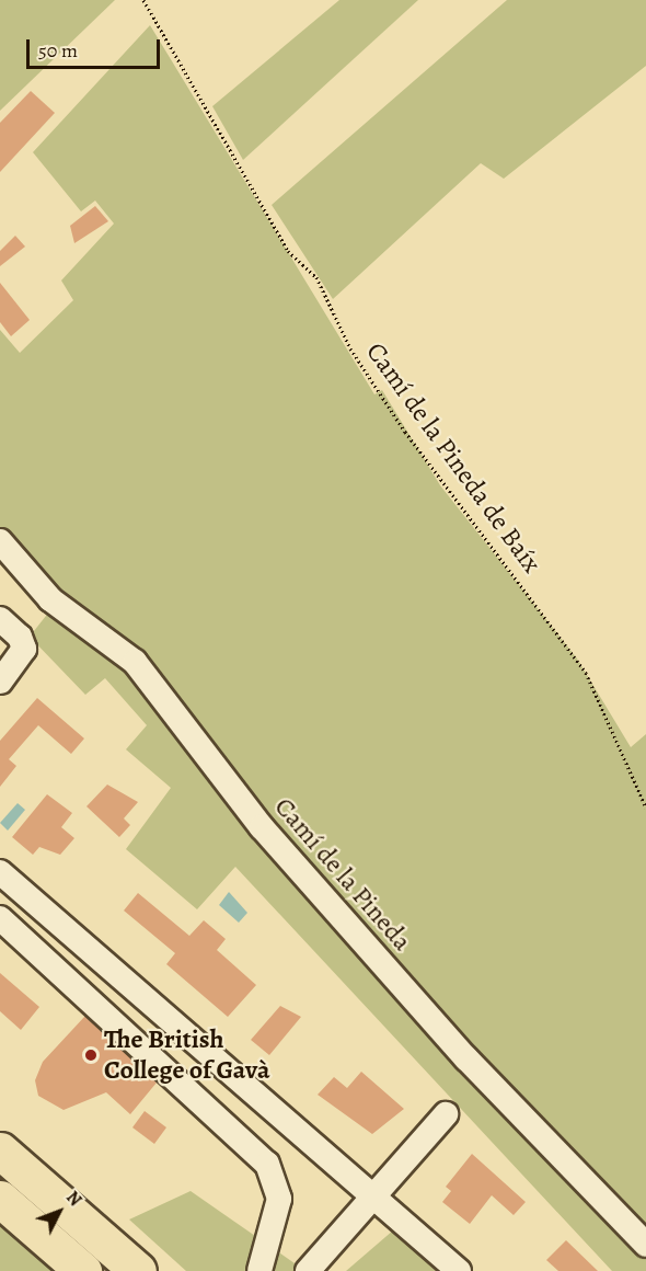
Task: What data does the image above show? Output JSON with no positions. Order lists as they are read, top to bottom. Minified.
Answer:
{"streets":{"street":["Camí de la Pineda"],"path":["Camí de la Pineda de Baíx"]},"places":["The British College of Gavà"],"scale_bar":"50 m","north":"top right"}
